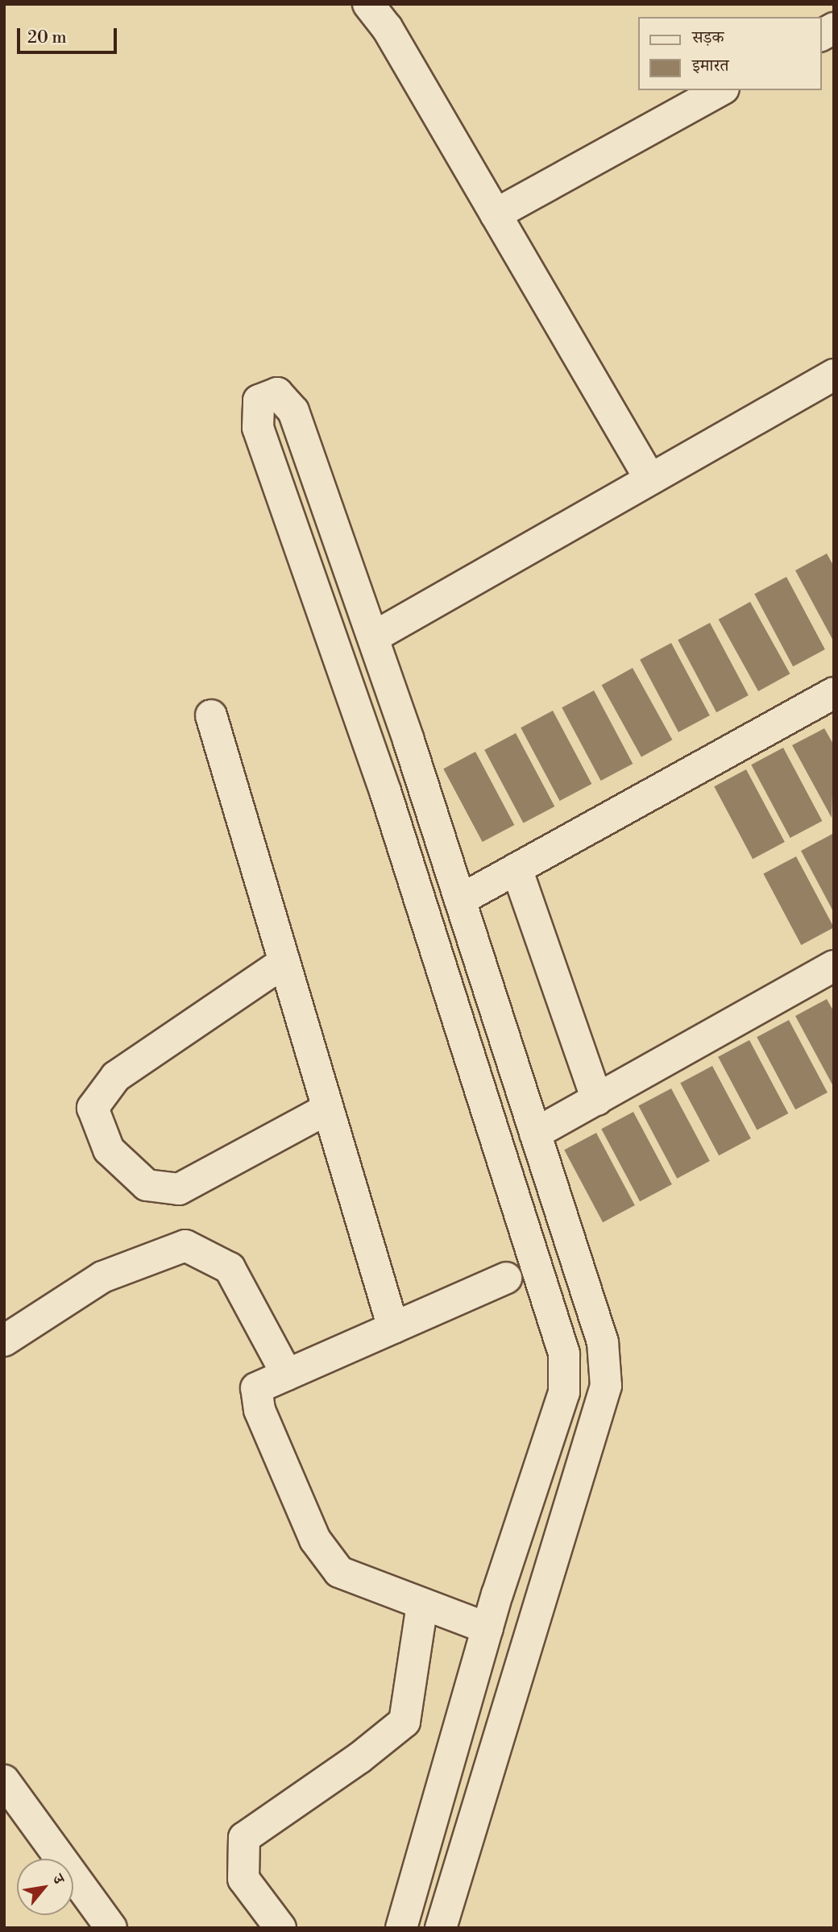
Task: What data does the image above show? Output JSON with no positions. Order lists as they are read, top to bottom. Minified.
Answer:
{"legend":["सड़क","इमारत"],"scale_bar":"20 m","north":"top right"}
